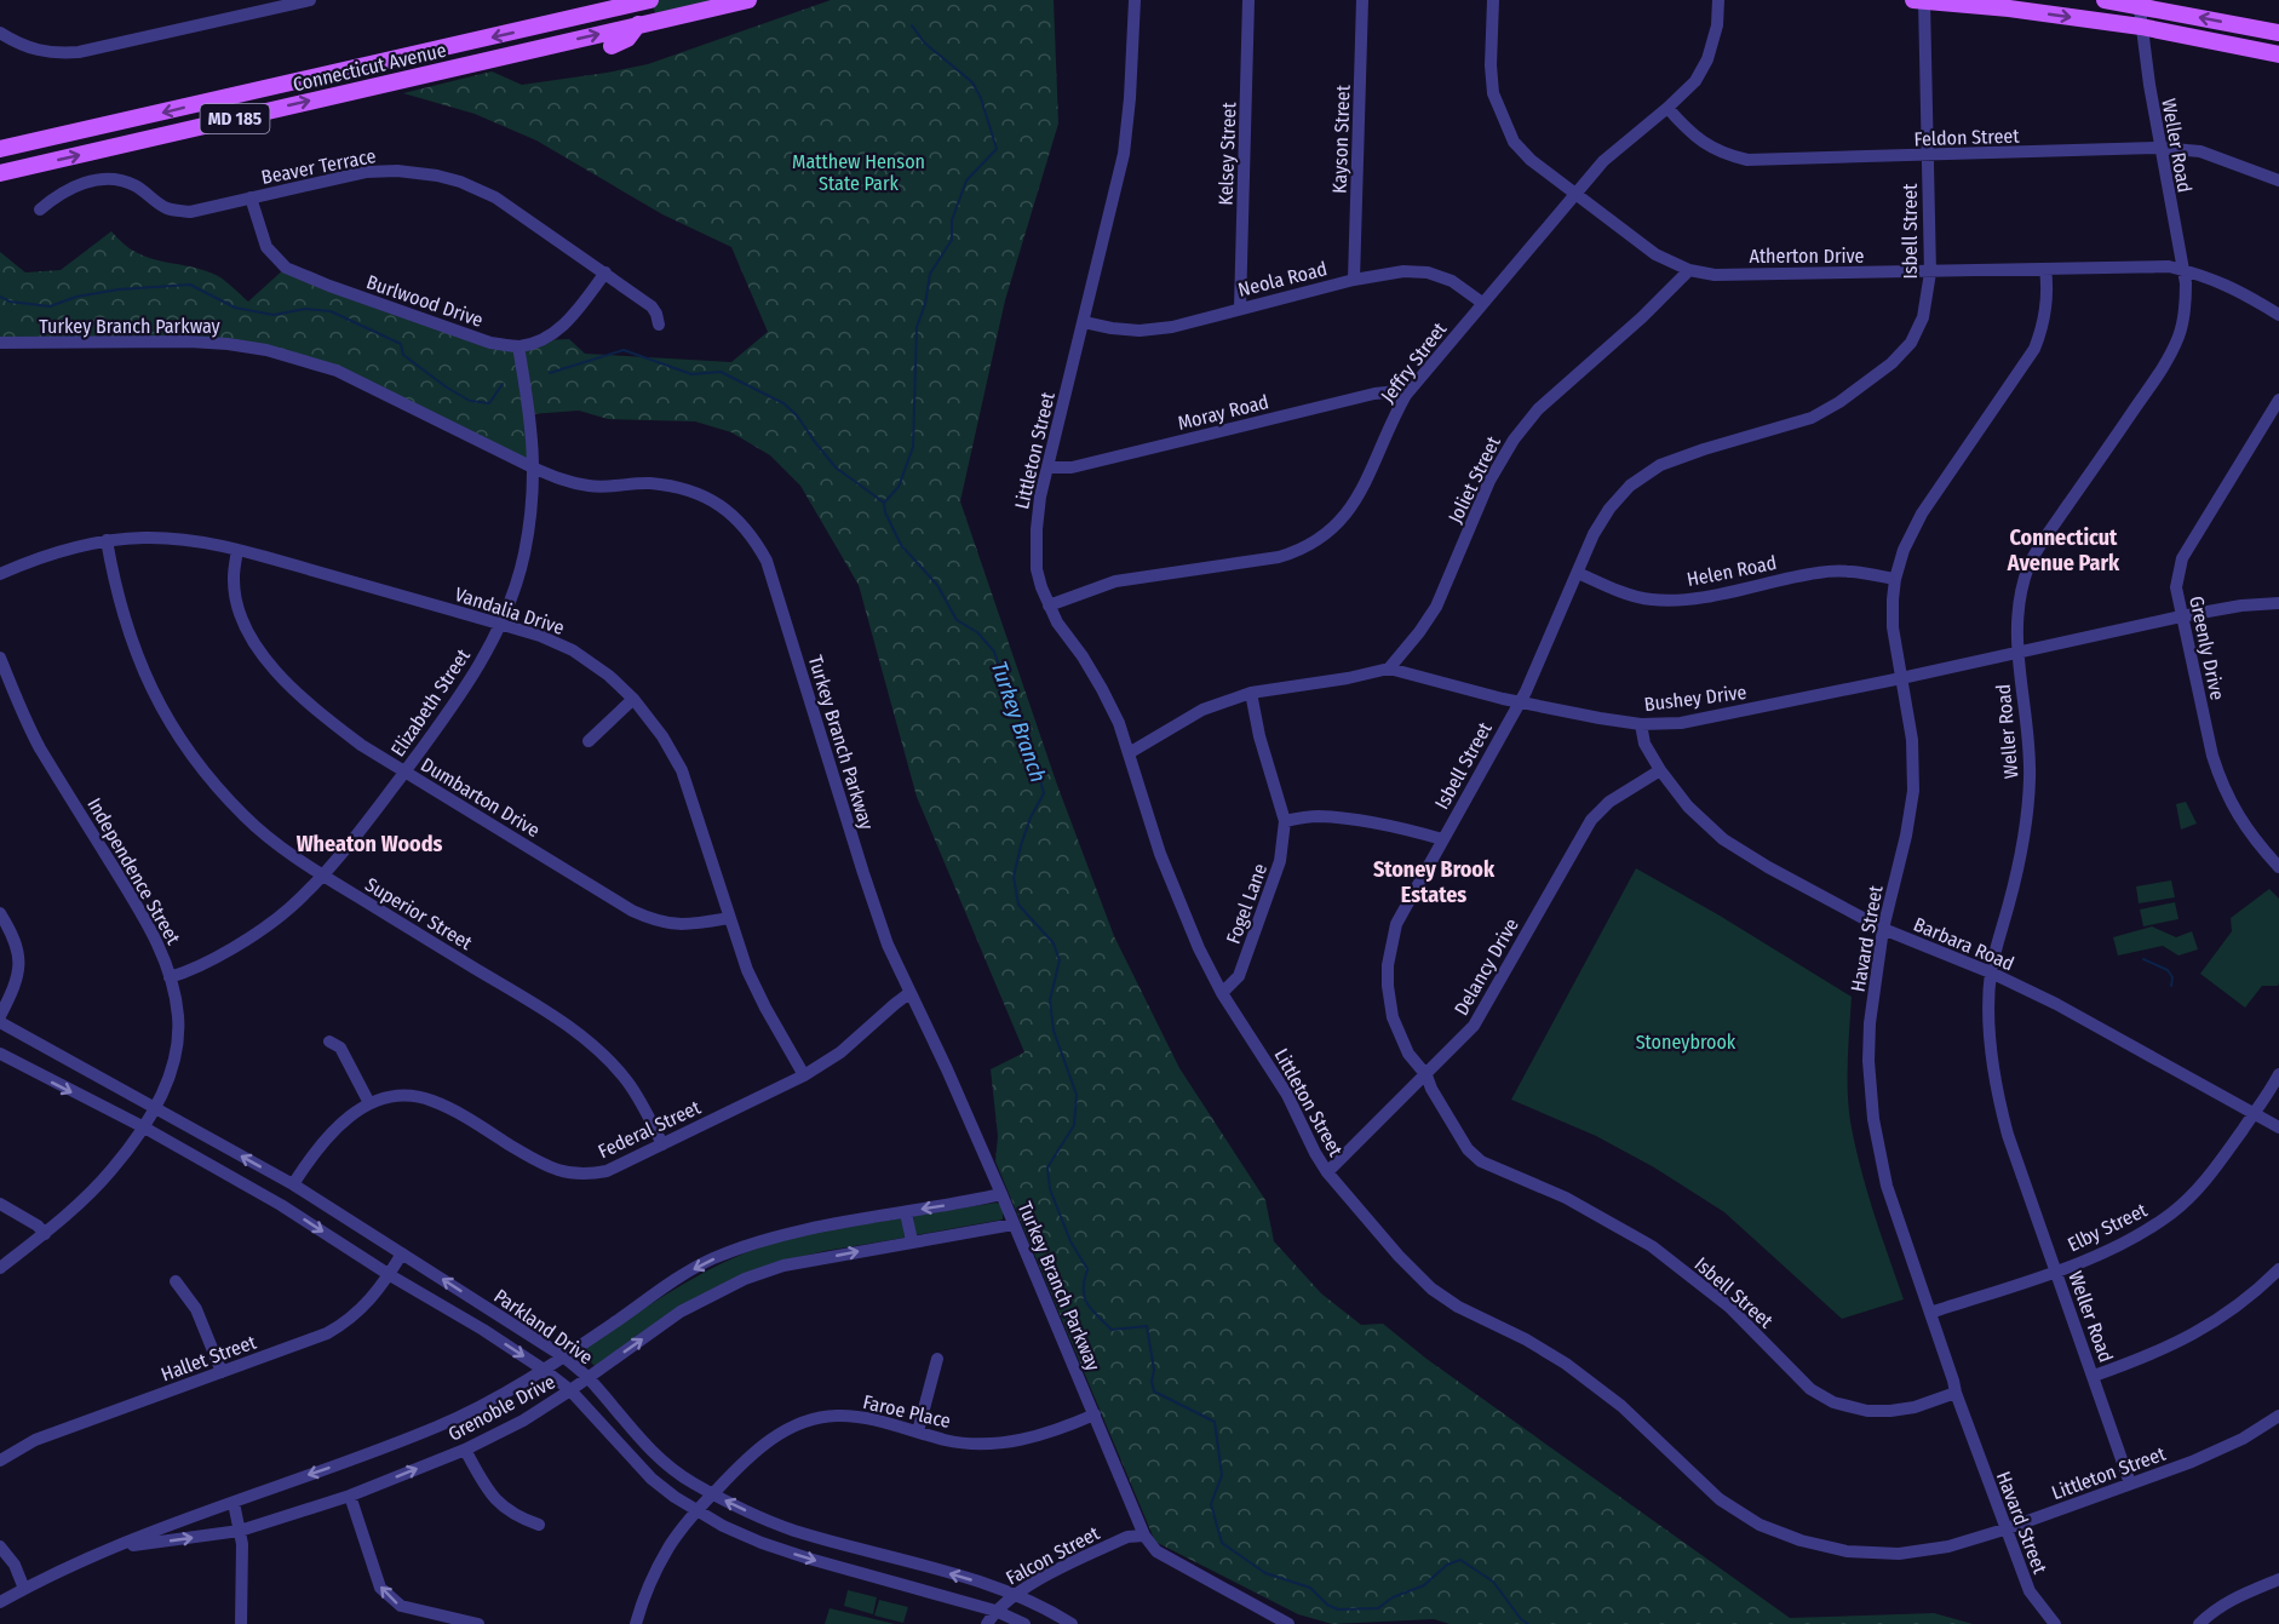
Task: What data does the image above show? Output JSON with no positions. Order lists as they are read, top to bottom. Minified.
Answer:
{"streets":{"main road":["Connecticut Avenue","MD 185"],"street":["Feldon Street","Kayson Street","Weller Road","Kelsey Street","Beaver Terrace","Isbell Street","Atherton Drive","Neola Road","Burlwood Drive","Turkey Branch Parkway","Jeffry Street","Moray Road","Littleton Street","Joliet Street","Helen Road","Vandalia Drive","Greenly Drive","Bushey Drive","Elizabeth Street","Dumbarton Drive","Independence Street","Fogel Lane","Superior Street","Havard Street","Barbara Road","Delancy Drive","Federal Street","Elby Street","Parkland Drive","Hallet Street","Grenoble Drive","Faroe Place","Falcon Street"]},"crossings":[["Feldon Street","Weller Road"],["Feldon Street","Isbell Street"],["Feldon Street","Jeffry Street"],["Kayson Street","Neola Road"],["Weller Road","Atherton Drive"],["Weller Road","Littleton Street"],["Weller Road","Bushey Drive"],["Weller Road","Barbara Road"],["Weller Road","Elby Street"],["Kelsey Street","Neola Road"],["Beaver Terrace","Burlwood Drive"],["Isbell Street","Atherton Drive"],["Isbell Street","Helen Road"],["Isbell Street","Bushey Drive"],["Isbell Street","Havard Street"],["Isbell Street","Delancy Drive"],["Atherton Drive","Jeffry Street"],["Atherton Drive","Joliet Street"],["Atherton Drive","Havard Street"],["Neola Road","Jeffry Street"],["Neola Road","Littleton Street"],["Burlwood Drive","Elizabeth Street"],["Turkey Branch Parkway","Elizabeth Street"],["Turkey Branch Parkway","Federal Street"],["Turkey Branch Parkway","Grenoble Drive"],["Turkey Branch Parkway","Faroe Place"],["Turkey Branch Parkway","Falcon Street"],["Jeffry Street","Moray Road"],["Jeffry Street","Littleton Street"],["Moray Road","Littleton Street"],["Littleton Street","Bushey Drive"],["Littleton Street","Fogel Lane"],["Littleton Street","Havard Street"],["Littleton Street","Delancy Drive"],["Joliet Street","Bushey Drive"],["Helen Road","Havard Street"],["Vandalia Drive","Elizabeth Street"],["Vandalia Drive","Dumbarton Drive"],["Vandalia Drive","Superior Street"],["Vandalia Drive","Federal Street"],["Greenly Drive","Bushey Drive"],["Bushey Drive","Fogel Lane"],["Bushey Drive","Havard Street"],["Bushey Drive","Barbara Road"],["Elizabeth Street","Dumbarton Drive"],["Elizabeth Street","Independence Street"],["Elizabeth Street","Superior Street"],["Independence Street","Parkland Drive"],["Superior Street","Federal Street"],["Havard Street","Barbara Road"],["Havard Street","Elby Street"],["Barbara Road","Delancy Drive"],["Barbara Road","Elby Street"],["Federal Street","Parkland Drive"],["Parkland Drive","Hallet Street"],["Parkland Drive","Grenoble Drive"],["Parkland Drive","Faroe Place"],["Parkland Drive","Falcon Street"]],"districts":["Connecticut Avenue Park","Wheaton Woods","Stoney Brook Estates"],"water":["Turkey Branch"],"parks":["Matthew Henson State Park","Stoneybrook"]}
